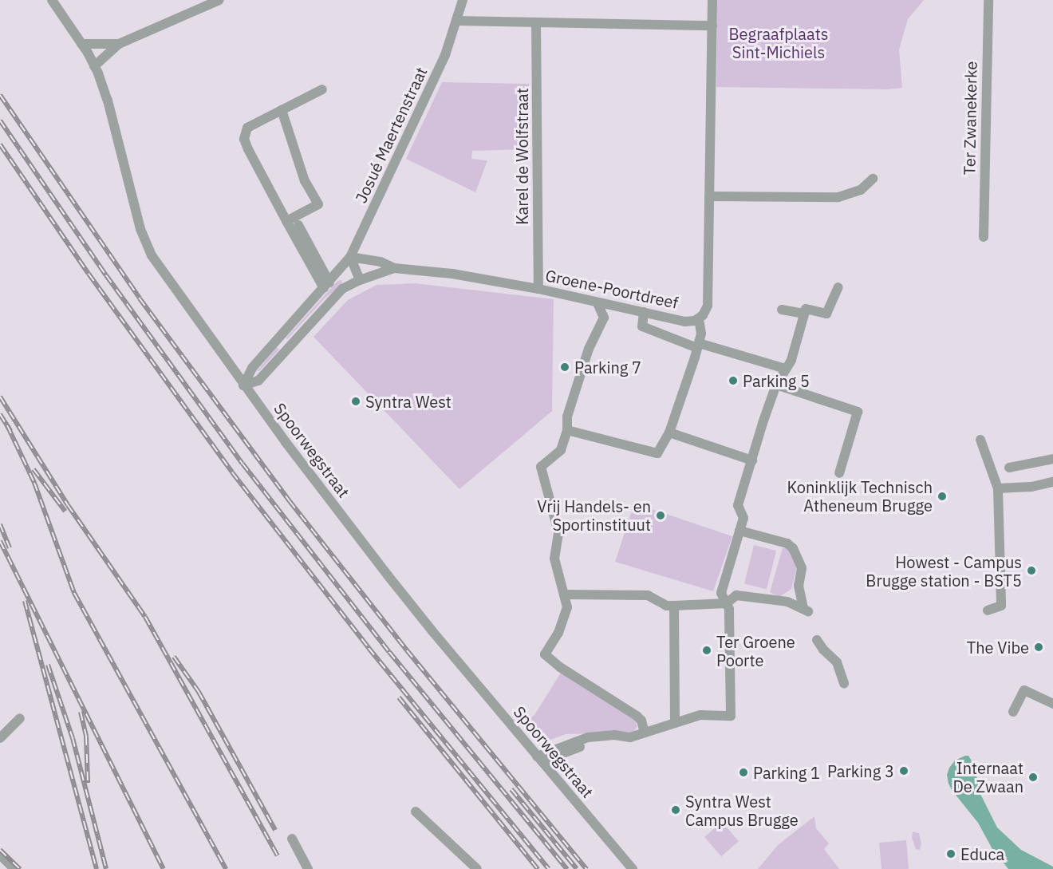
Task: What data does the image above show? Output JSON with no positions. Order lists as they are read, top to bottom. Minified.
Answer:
{"streets":{"street":["Ter Zwanekerke","Josué Maertenstraat","Karel de Wolfstraat","Groene-Poortdreef","Spoorwegstraat"]},"crossings":[["Josué Maertenstraat","Groene-Poortdreef"],["Karel de Wolfstraat","Groene-Poortdreef"],["Groene-Poortdreef","Spoorwegstraat"]],"parks":["Begraafplaats Sint-Michiels"],"places":["Parking 7","Parking 5","Syntra West","Koninklijk Technisch Atheneum Brugge","Vrij Handels- en Sportinstituut","Howest - Campus Brugge station - BST5","The Vibe","Ter Groene Poorte","Parking 3","Parking 1","Internaat De Zwaan","Syntra West Campus Brugge","Educa"]}
